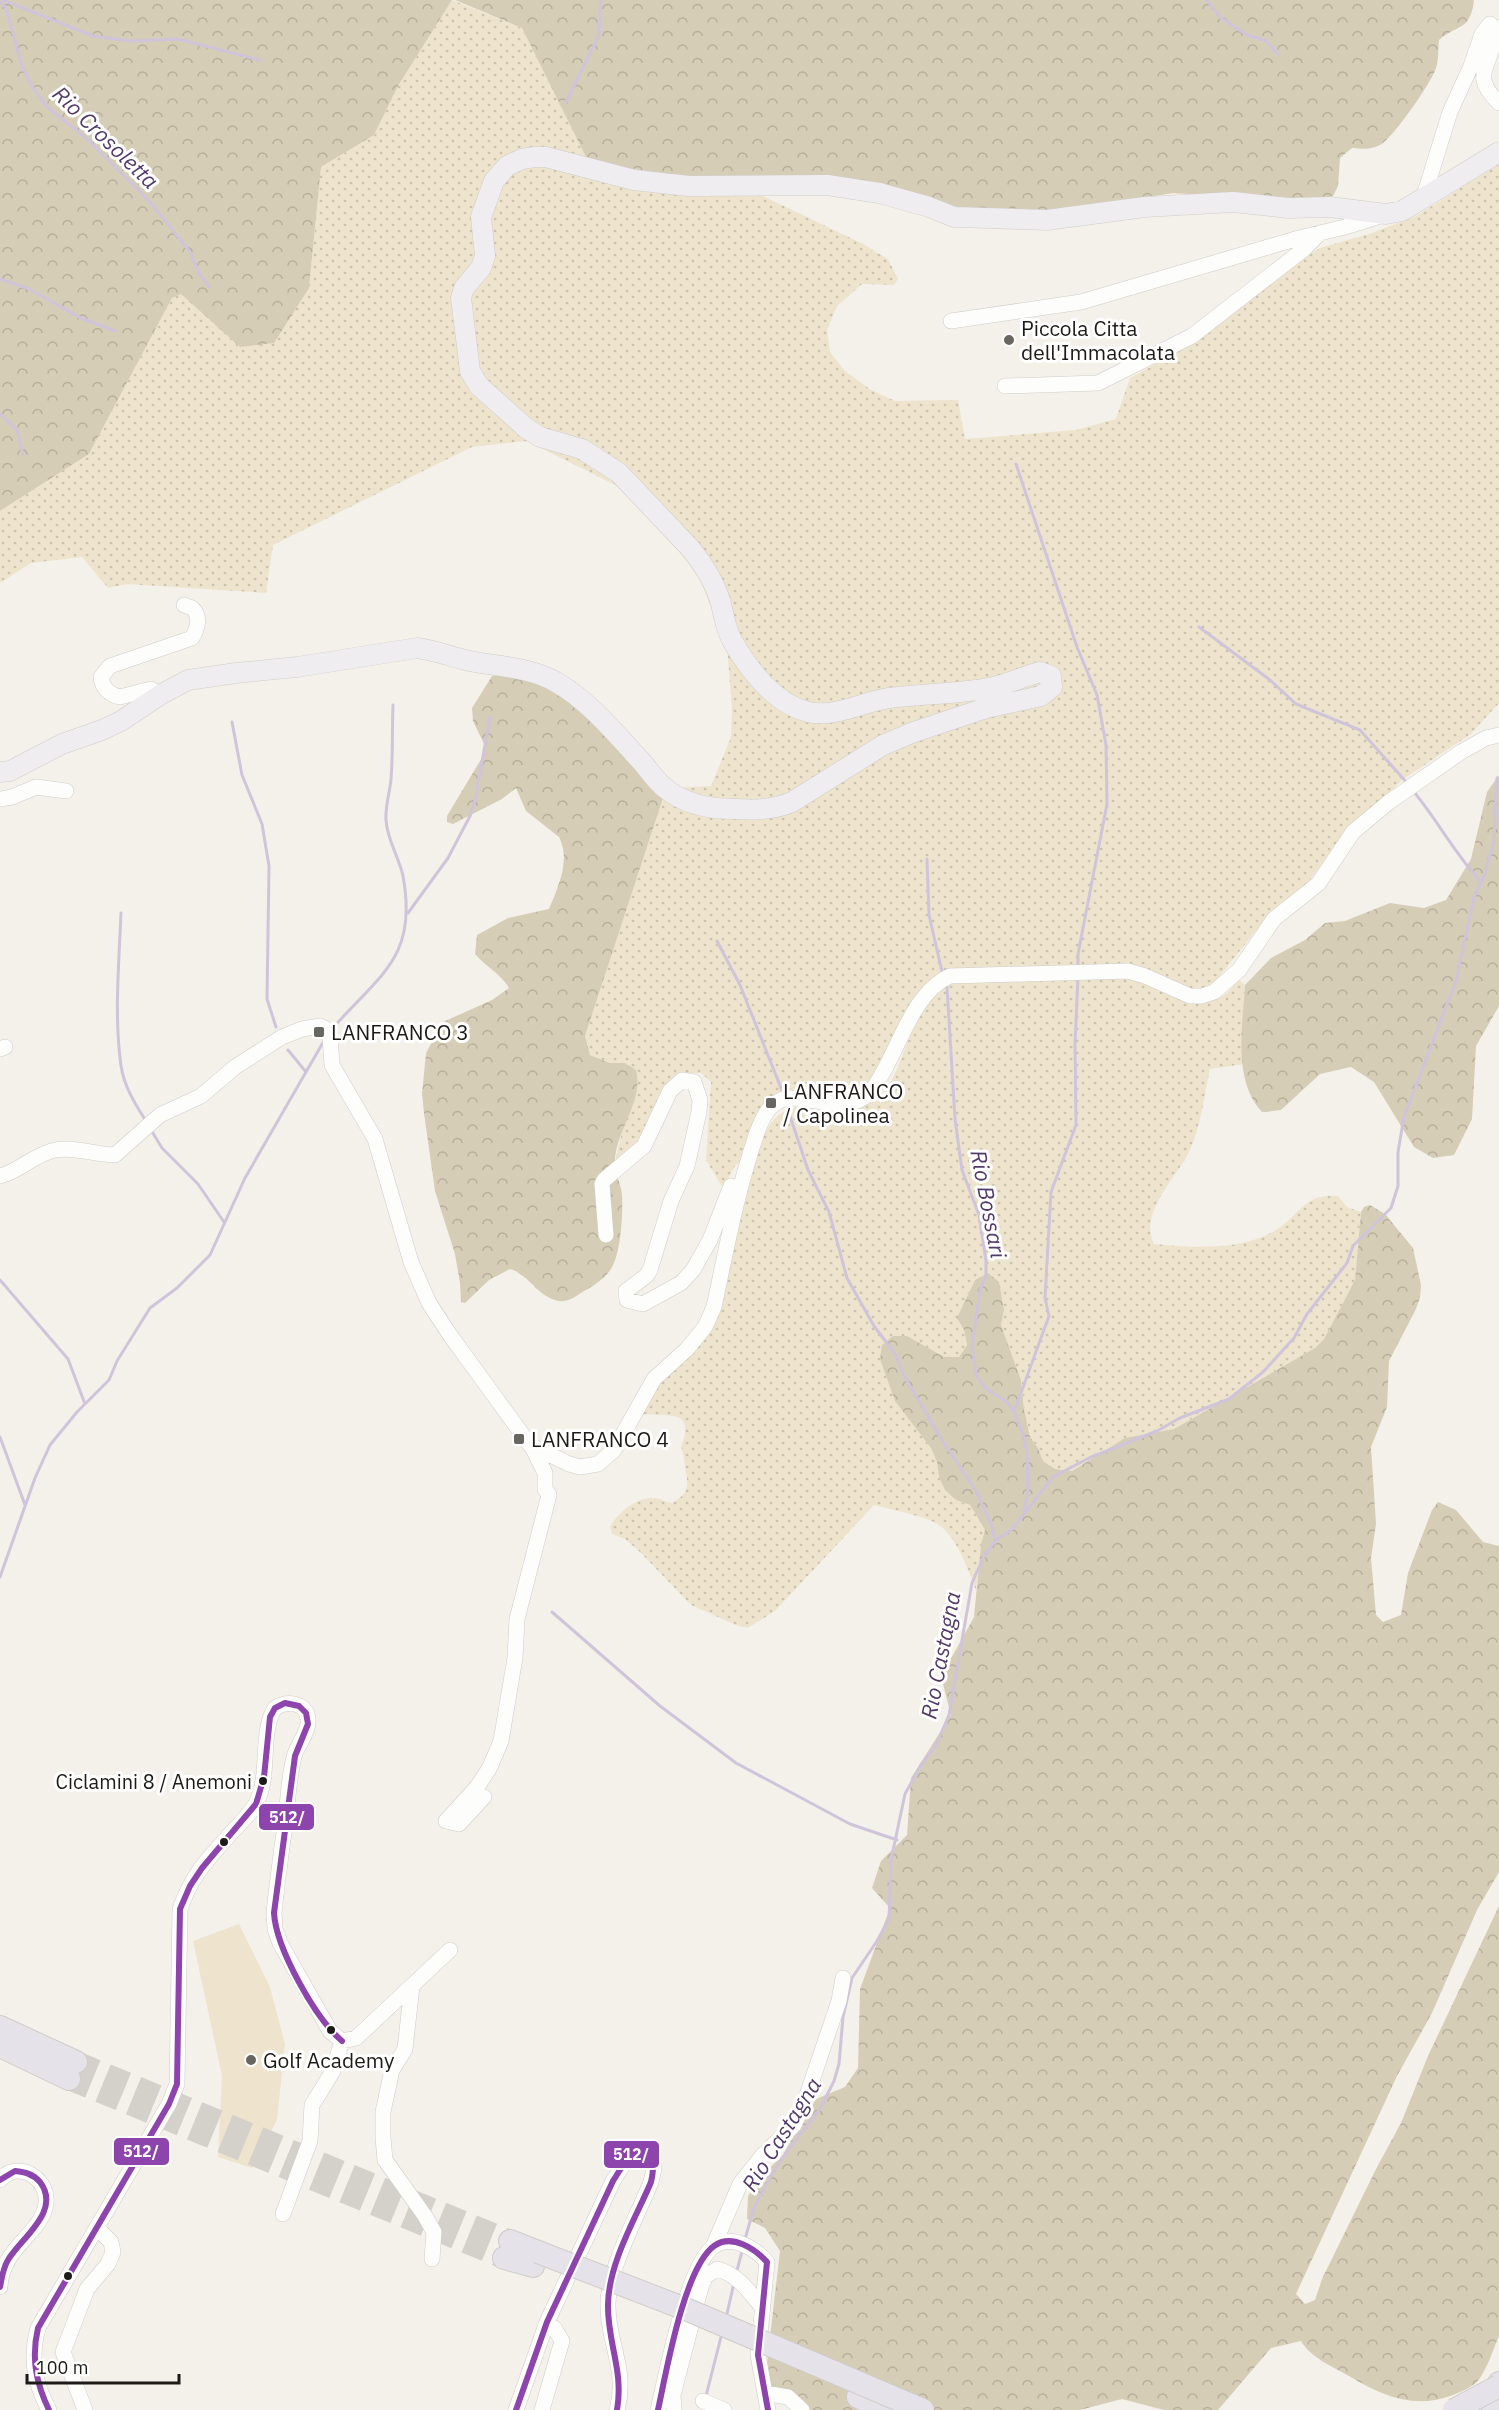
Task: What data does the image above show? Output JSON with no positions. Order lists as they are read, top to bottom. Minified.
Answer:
{"water":["Rio Crosoletta","Rio Bossari","Rio Castagna"],"places":{"other":["Piccola Citta dell'Immacolata","Ciclamini 8 / Anemoni","Golf Academy"],"transit":["LANFRANCO 3","LANFRANCO / Capolinea","LANFRANCO 4"]},"lines":["transit line 512/"],"scale_bar":"100 m"}
